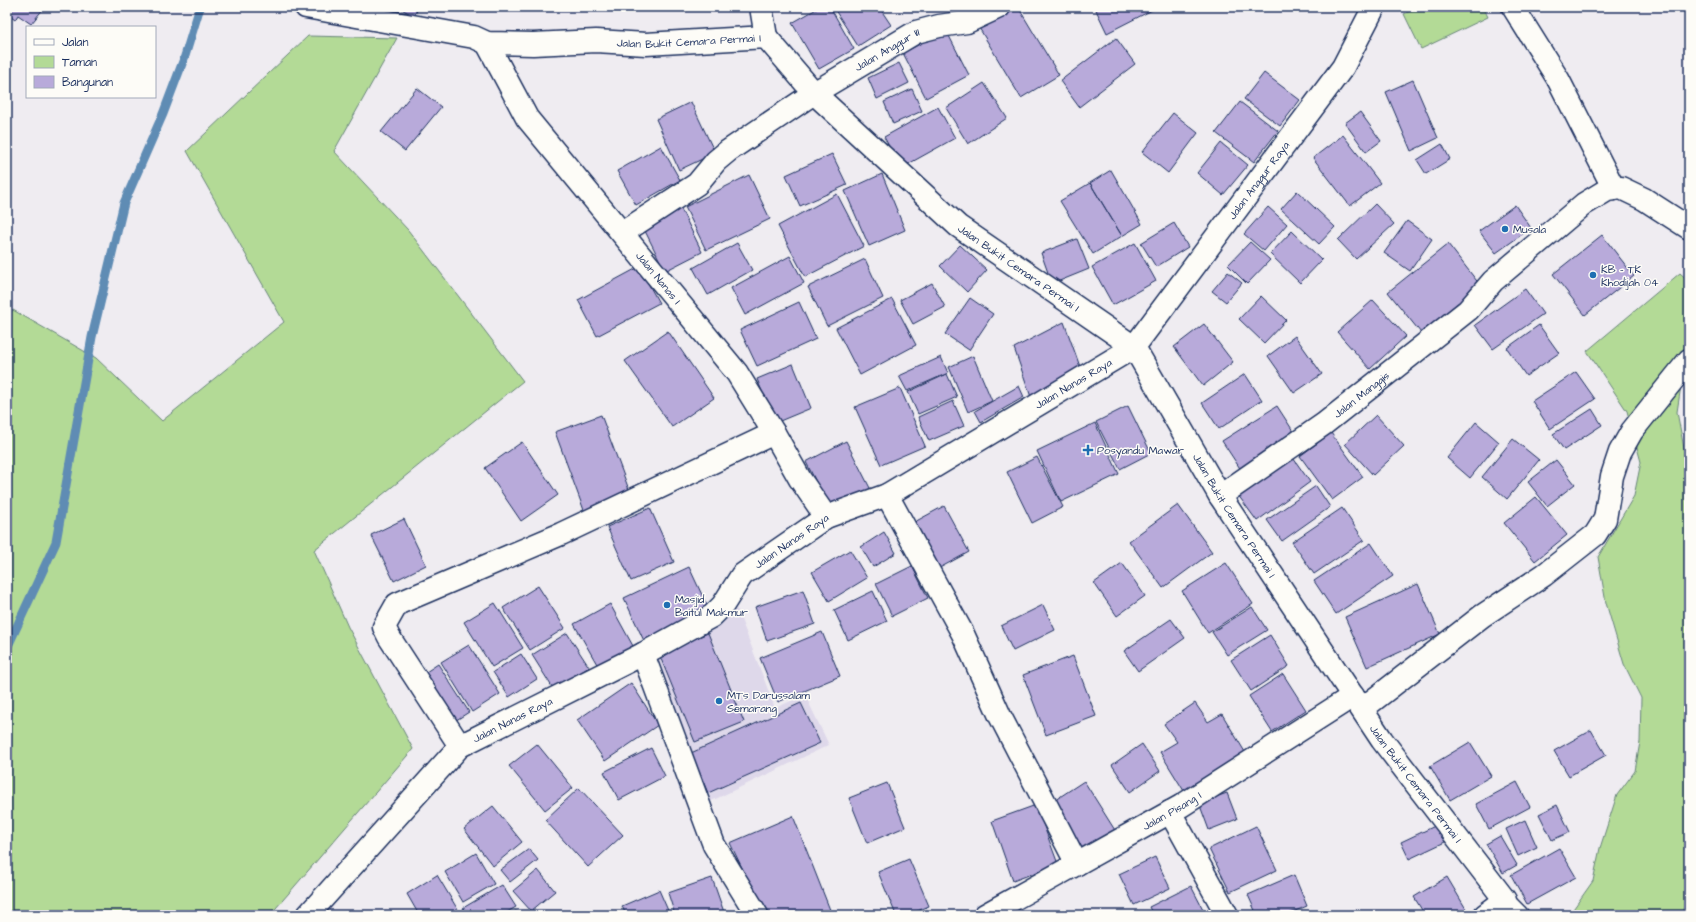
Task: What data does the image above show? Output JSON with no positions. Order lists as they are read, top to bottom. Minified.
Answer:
{"streets":{"street":["Jalan Bukit Cemara Permai I","Jalan Anggur III","Jalan Anggur Raya","Jalan Nanas I","Jalan Nanas Raya","Jalan Manggis","Jalan Pisang I"]},"crossings":[["Jalan Bukit Cemara Permai I","Jalan Anggur III"],["Jalan Bukit Cemara Permai I","Jalan Anggur Raya"],["Jalan Bukit Cemara Permai I","Jalan Nanas I"],["Jalan Bukit Cemara Permai I","Jalan Nanas Raya"],["Jalan Bukit Cemara Permai I","Jalan Manggis"],["Jalan Bukit Cemara Permai I","Jalan Pisang I"],["Jalan Anggur III","Jalan Nanas I"],["Jalan Anggur Raya","Jalan Nanas Raya"],["Jalan Nanas I","Jalan Nanas Raya"]],"places":{"other":["Musala","KB - TK Khodijah 04","Masjid Baitul Makmur","MTs Darussalam Semarang"],"health":["Posyandu Mawar"]},"legend":["Jalan","Taman","Bangunan"]}
